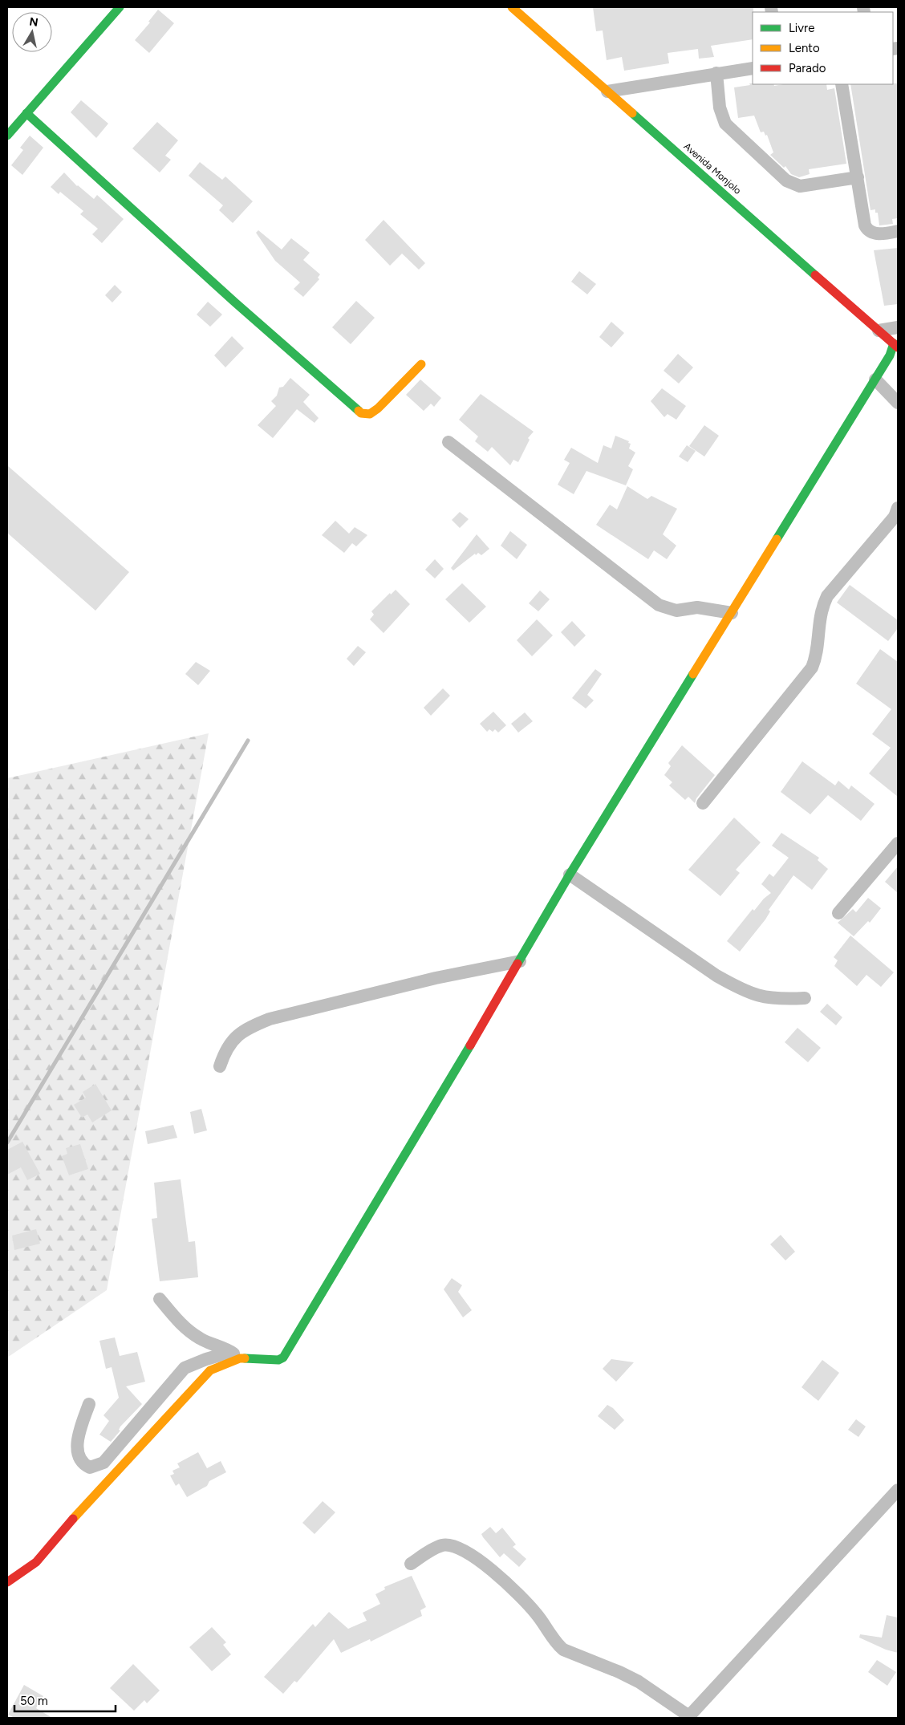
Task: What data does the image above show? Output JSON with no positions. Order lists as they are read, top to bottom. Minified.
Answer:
{"streets":{"street":["Avenida Monjolo"]},"legend":["Livre","Lento","Parado"],"scale_bar":"50 m","north":"top"}
